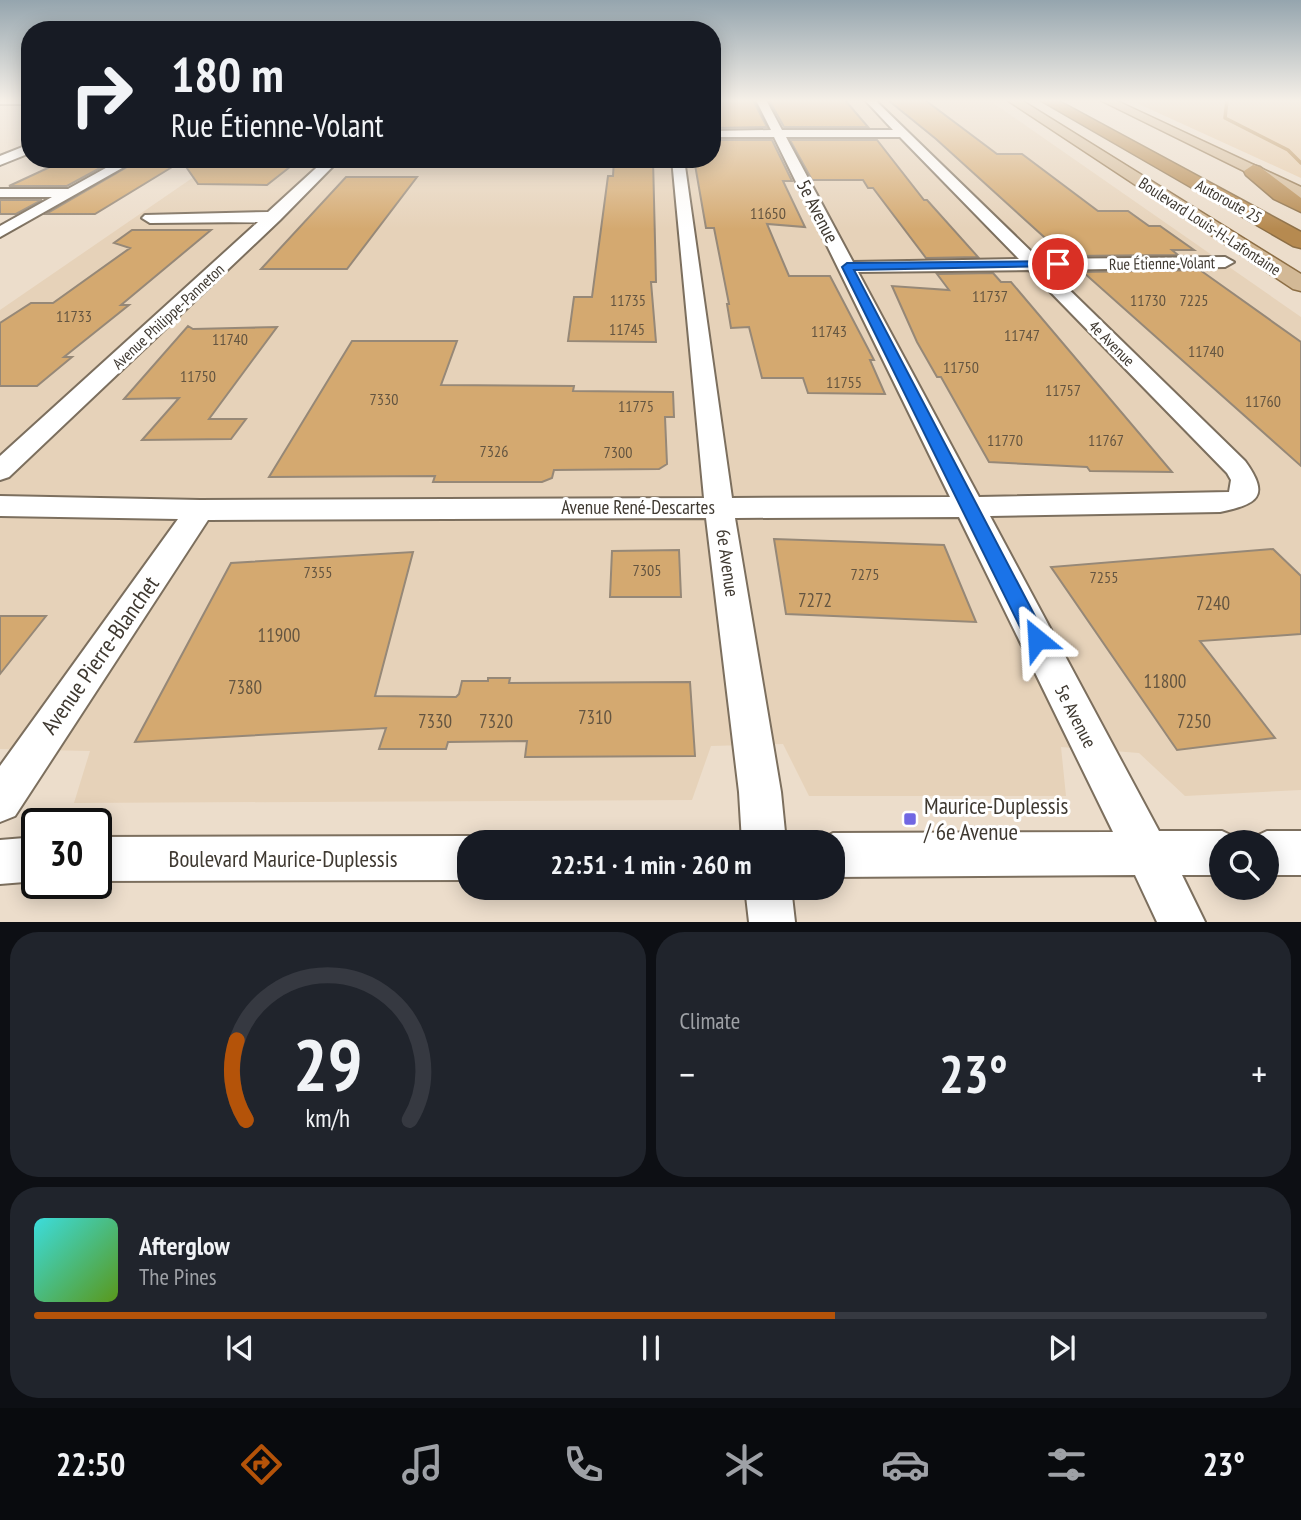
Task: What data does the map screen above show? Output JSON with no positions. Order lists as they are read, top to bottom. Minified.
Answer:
{"streets":{"highway":["Autoroute 25"],"main road":["Boulevard Louis-H.-Lafontaine"],"street":["5e Avenue","Rue Étienne-Volant","Avenue Philippe-Panneton","4e Avenue","Avenue René-Descartes","6e Avenue","Avenue Pierre-Blanchet","Boulevard Maurice-Duplessis"]},"crossings":[["5e Avenue","Rue Étienne-Volant"],["5e Avenue","Avenue René-Descartes"],["Rue Étienne-Volant","4e Avenue"],["4e Avenue","Avenue René-Descartes"],["Avenue René-Descartes","6e Avenue"],["Avenue René-Descartes","Avenue Pierre-Blanchet"]],"places":{"transit":["Maurice-Duplessis / 6e Avenue"]},"house_numbers":["11650","11737","11735","11730","7225","11733","11745","11743","11747","11740","11740","11750","11750","11755","11757","7330","11760","11775","11770","11767","7326","7300","7305","7355","7275","7255","7272","7240","11900","11800","7380","7310","7330","7320","7250"],"page":{"turn":["180 m","Rue Étienne-Volant"],"limit":"30","trip":"22:51 · 1 min · 260 m","tile":"Climate","heat":["−","23°","+"],"song":["Afterglow","The Pines"],"tabs":["22:50","23°"],"gauge":["29","km/h"]}}
